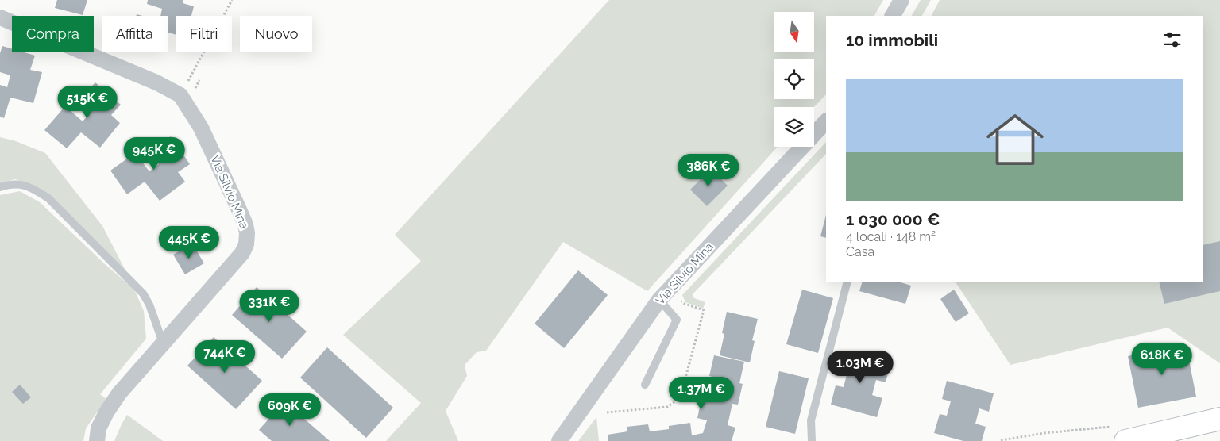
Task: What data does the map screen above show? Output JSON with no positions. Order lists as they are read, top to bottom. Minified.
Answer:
{"streets":{"street":["Via Silvio Mina"]},"north":"bottom","page":{"chip":["Compra","Affitta","Filtri","Nuovo"],"heading":"10 immobili","list":[{"name":"1 030 000 €","note":"4 locali · 148 m² · Casa"}],"price":["515K €","945K €","386K €","445K €","331K €","744K €","618K €","1.03M €","1.37M €","609K €"]}}
